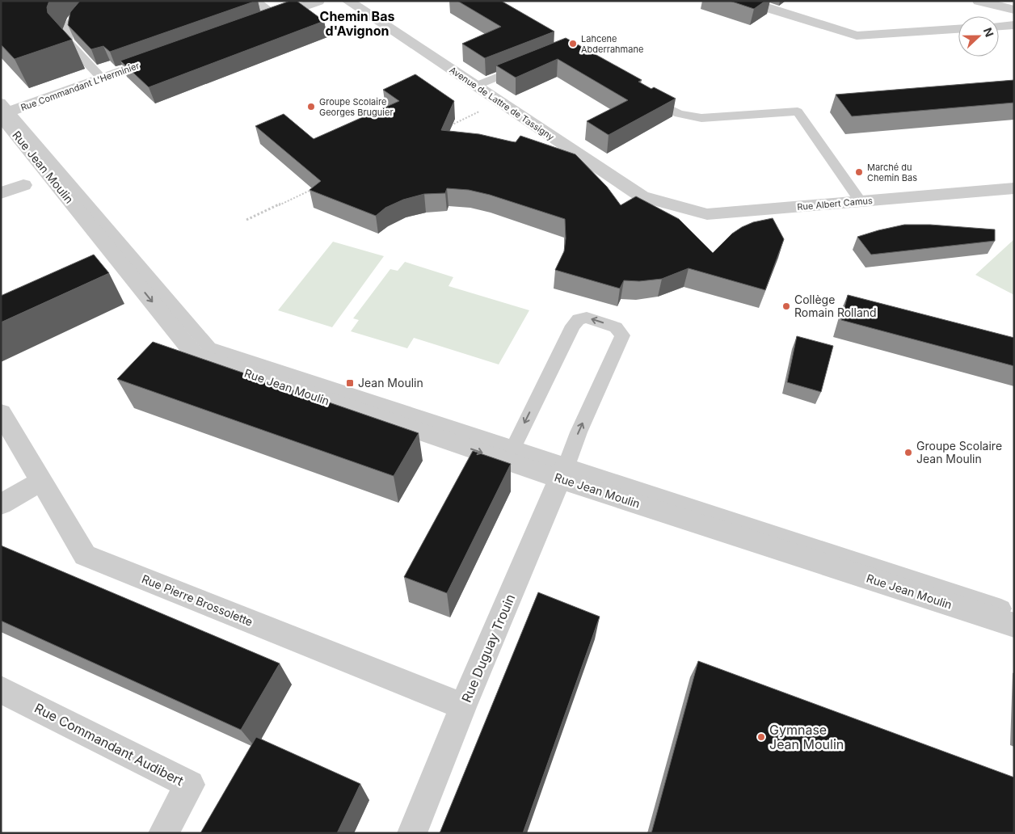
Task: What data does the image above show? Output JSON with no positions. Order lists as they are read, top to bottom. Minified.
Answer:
{"streets":{"street":["Rue Commandant L'Herminier","Avenue de Lattre de Tassigny","Rue Jean Moulin","Rue Albert Camus","Rue Pierre Brossolette","Rue Duguay Trouin","Rue Commandant Audibert"]},"crossings":[["Rue Commandant L'Herminier","Rue Jean Moulin"],["Avenue de Lattre de Tassigny","Rue Albert Camus"],["Rue Jean Moulin","Rue Duguay Trouin"],["Rue Pierre Brossolette","Rue Duguay Trouin"]],"districts":["Chemin Bas d'Avignon"],"places":{"other":["Lahcene Abderrahmane","Groupe Scolaire Georges Bruguier","Marché du Chemin Bas","Collège Romain Rolland","Groupe Scolaire Jean Moulin","Gymnase Jean Moulin"],"transit":["Jean Moulin"]},"north":"right"}
